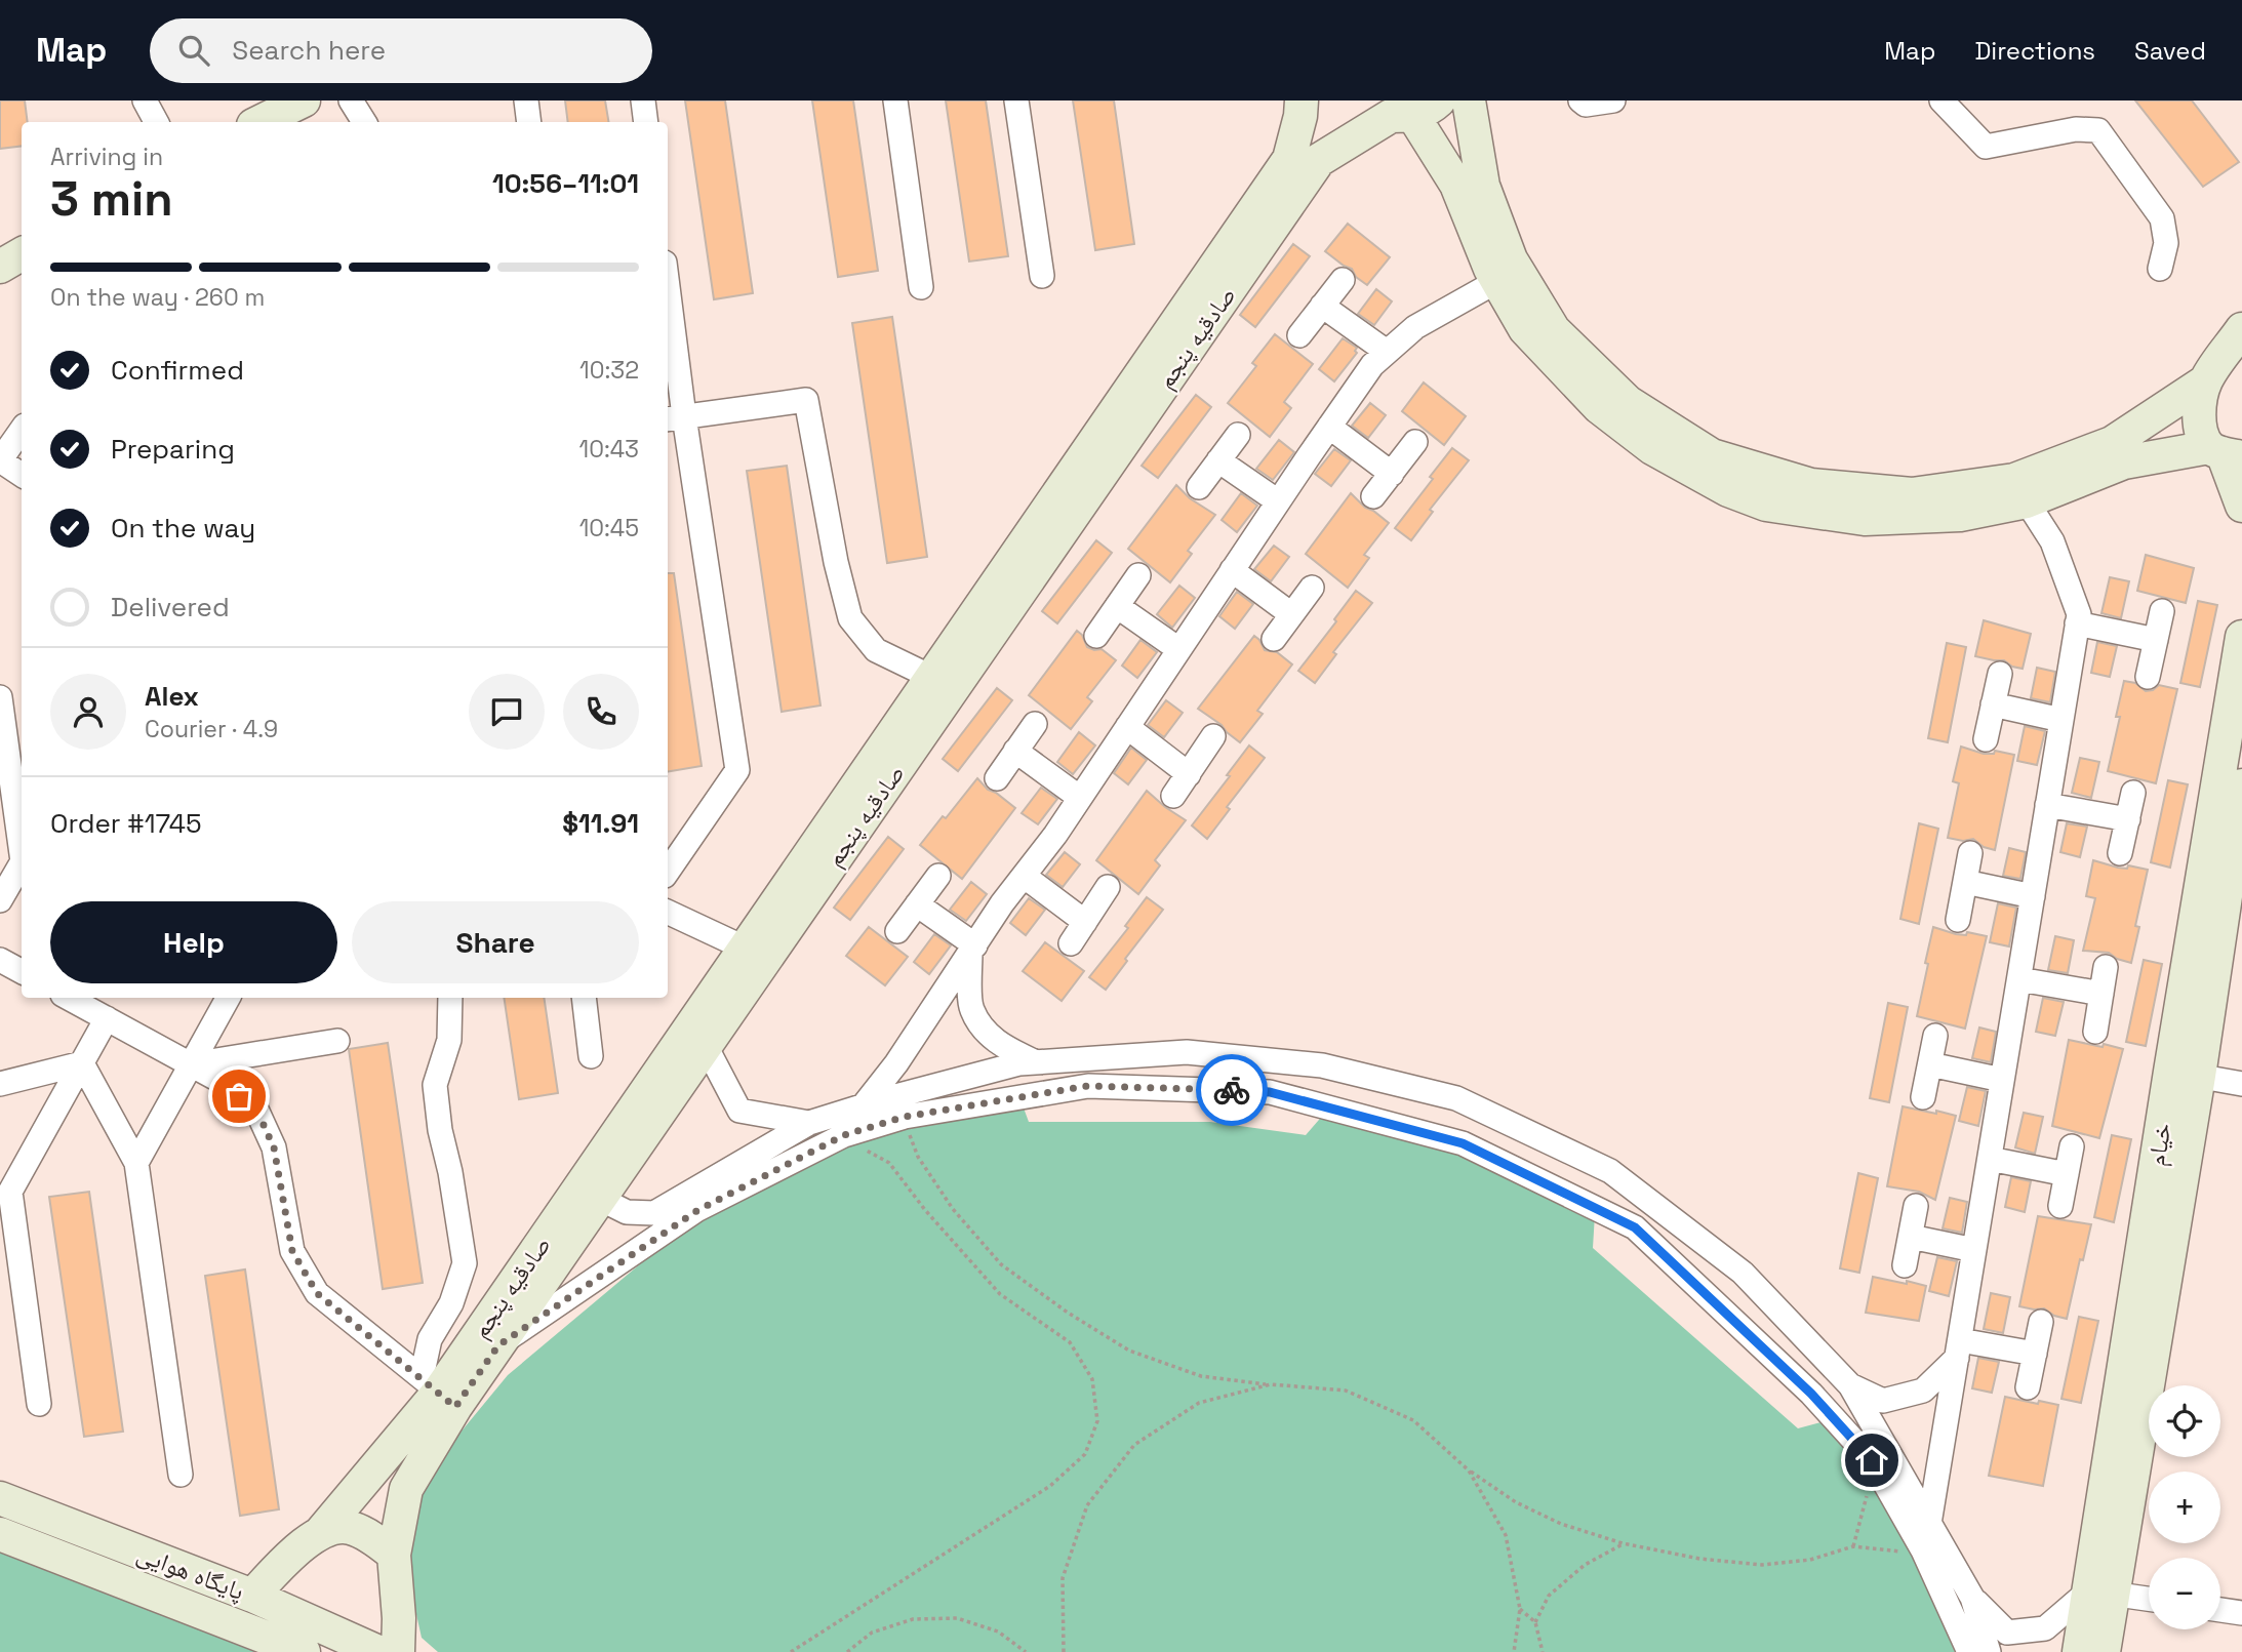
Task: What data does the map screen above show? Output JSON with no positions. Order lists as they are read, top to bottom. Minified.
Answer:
{"streets":{"street":["صادقیه پنجم","خیام","پایگاه هوایی"]},"crossings":[["صادقیه پنجم","پایگاه هوایی"]],"page":{"header":"Map","search":"Search here","nav":["Map","Directions","Saved"],"heading":["3 min","Arriving in","10:56–11:01"],"panel":["Alex","Courier · 4.9","Order #1745","$11.91"],"bar":"On the way · 260 m","list":[["Confirmed","10:32"],["Preparing","10:43"],["On the way","10:45"],"Delivered"],"buttons":["Help","Share"],"map_buttons":["+","−"]}}
